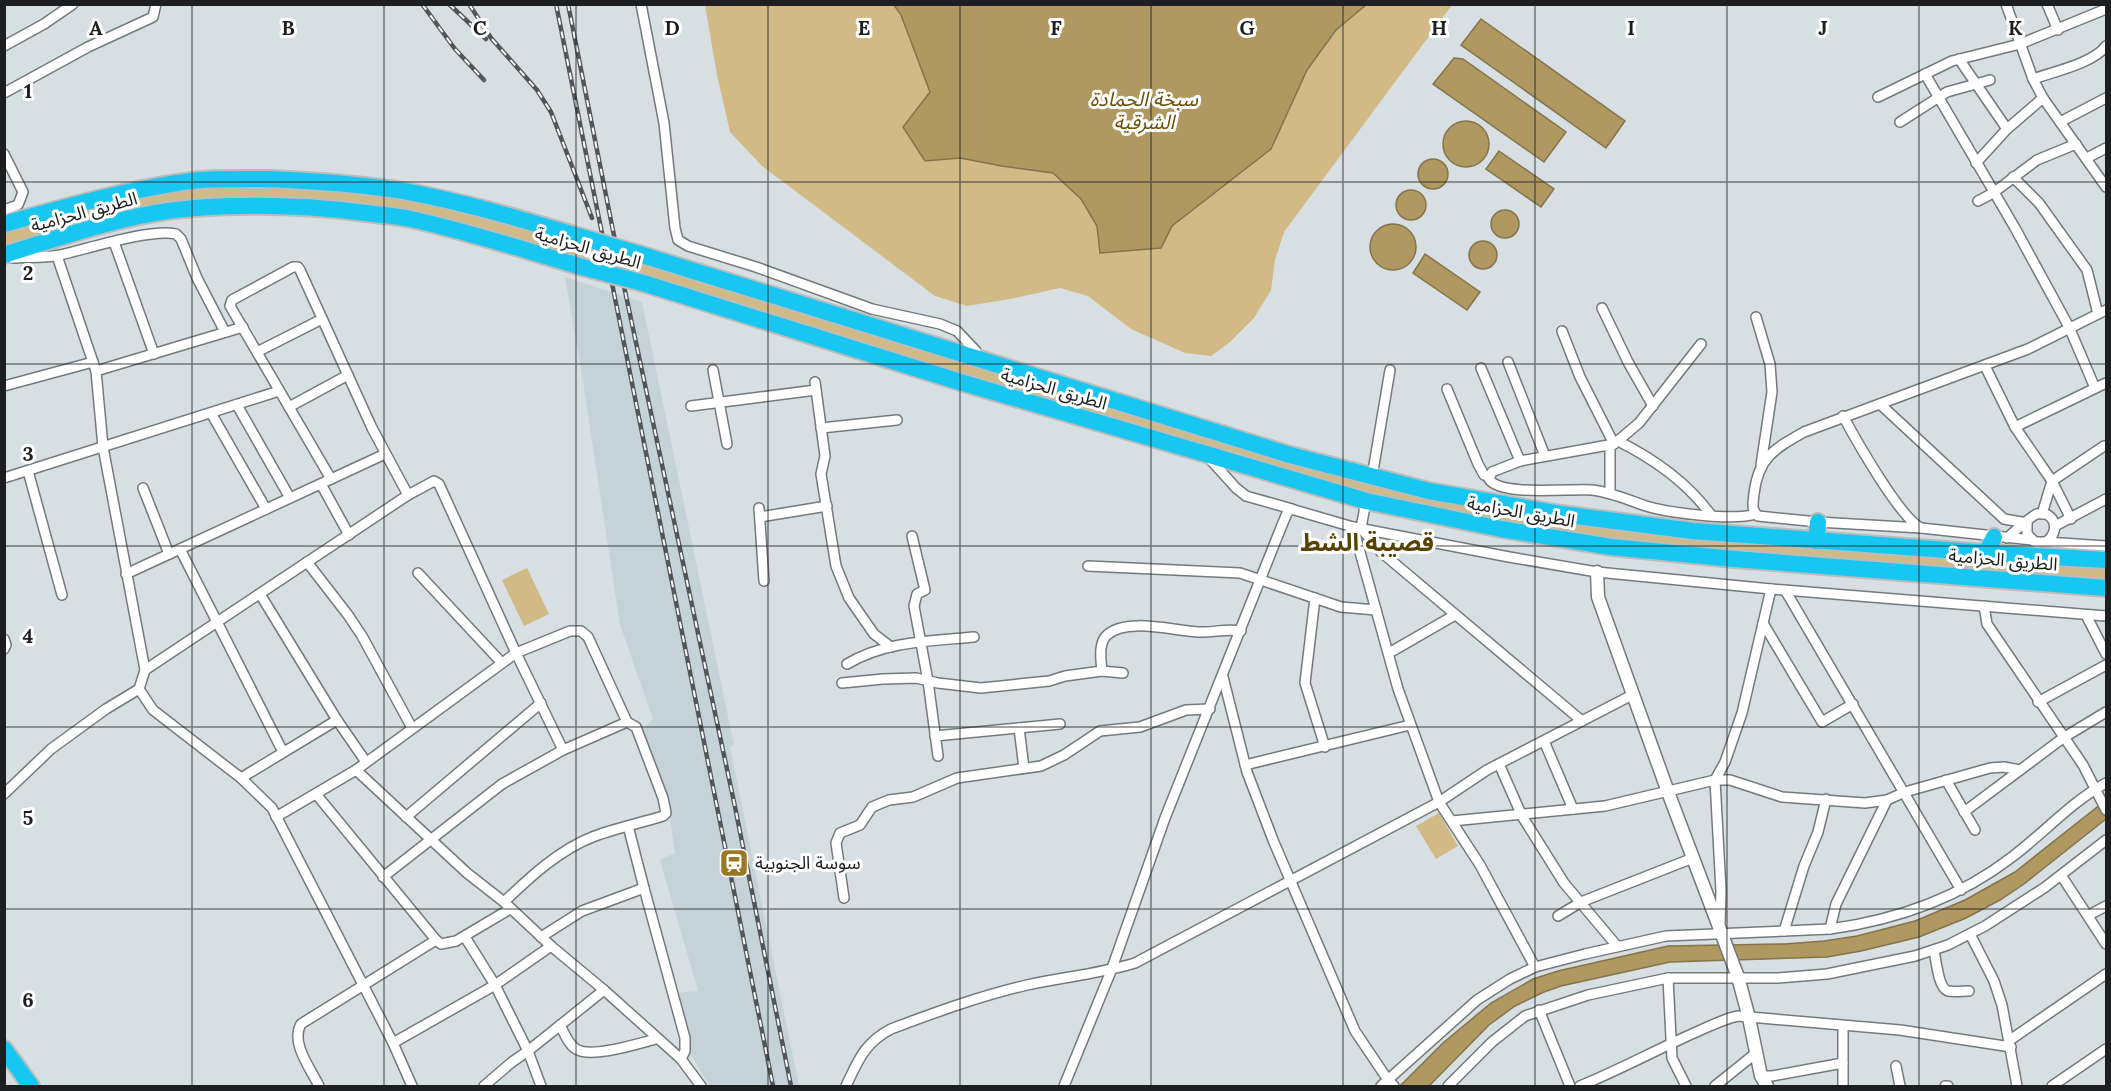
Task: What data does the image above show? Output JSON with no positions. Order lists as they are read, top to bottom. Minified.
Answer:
{"streets":{"highway":["الطريق الحزامية"]},"districts":["قصيبة الشط"],"water":["سبخة الحمادة الشرقية"],"places":{"station":["سوسة الجنوبية"]},"grid":{"columns":["A","B","C","D","E","F","G","H","I","J","K"],"rows":["1","2","3","4","5","6"]}}
